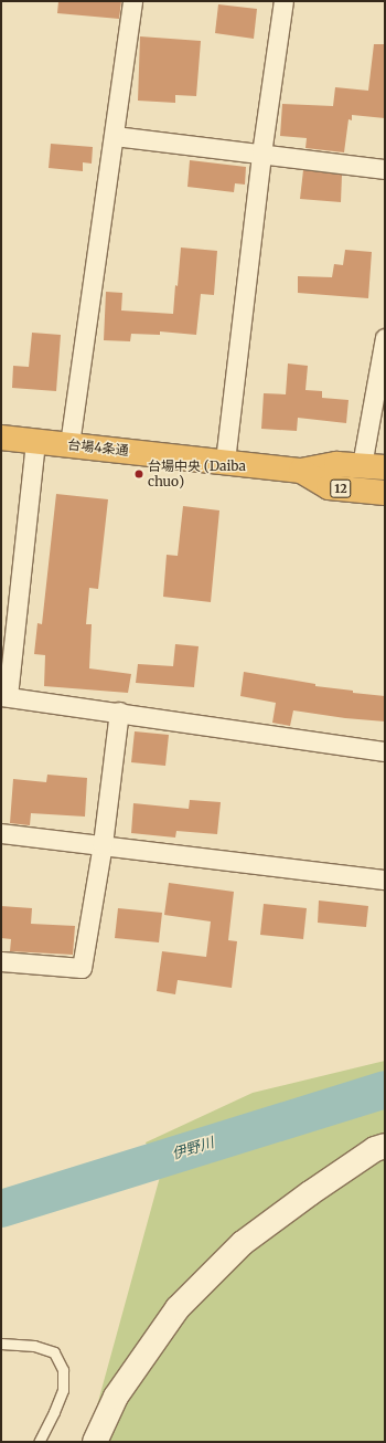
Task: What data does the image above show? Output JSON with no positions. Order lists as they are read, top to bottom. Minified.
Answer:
{"streets":{"highway":["台場4条通","12"]},"water":["伊野川"],"places":["台場中央 (Daiba chuo)"]}
